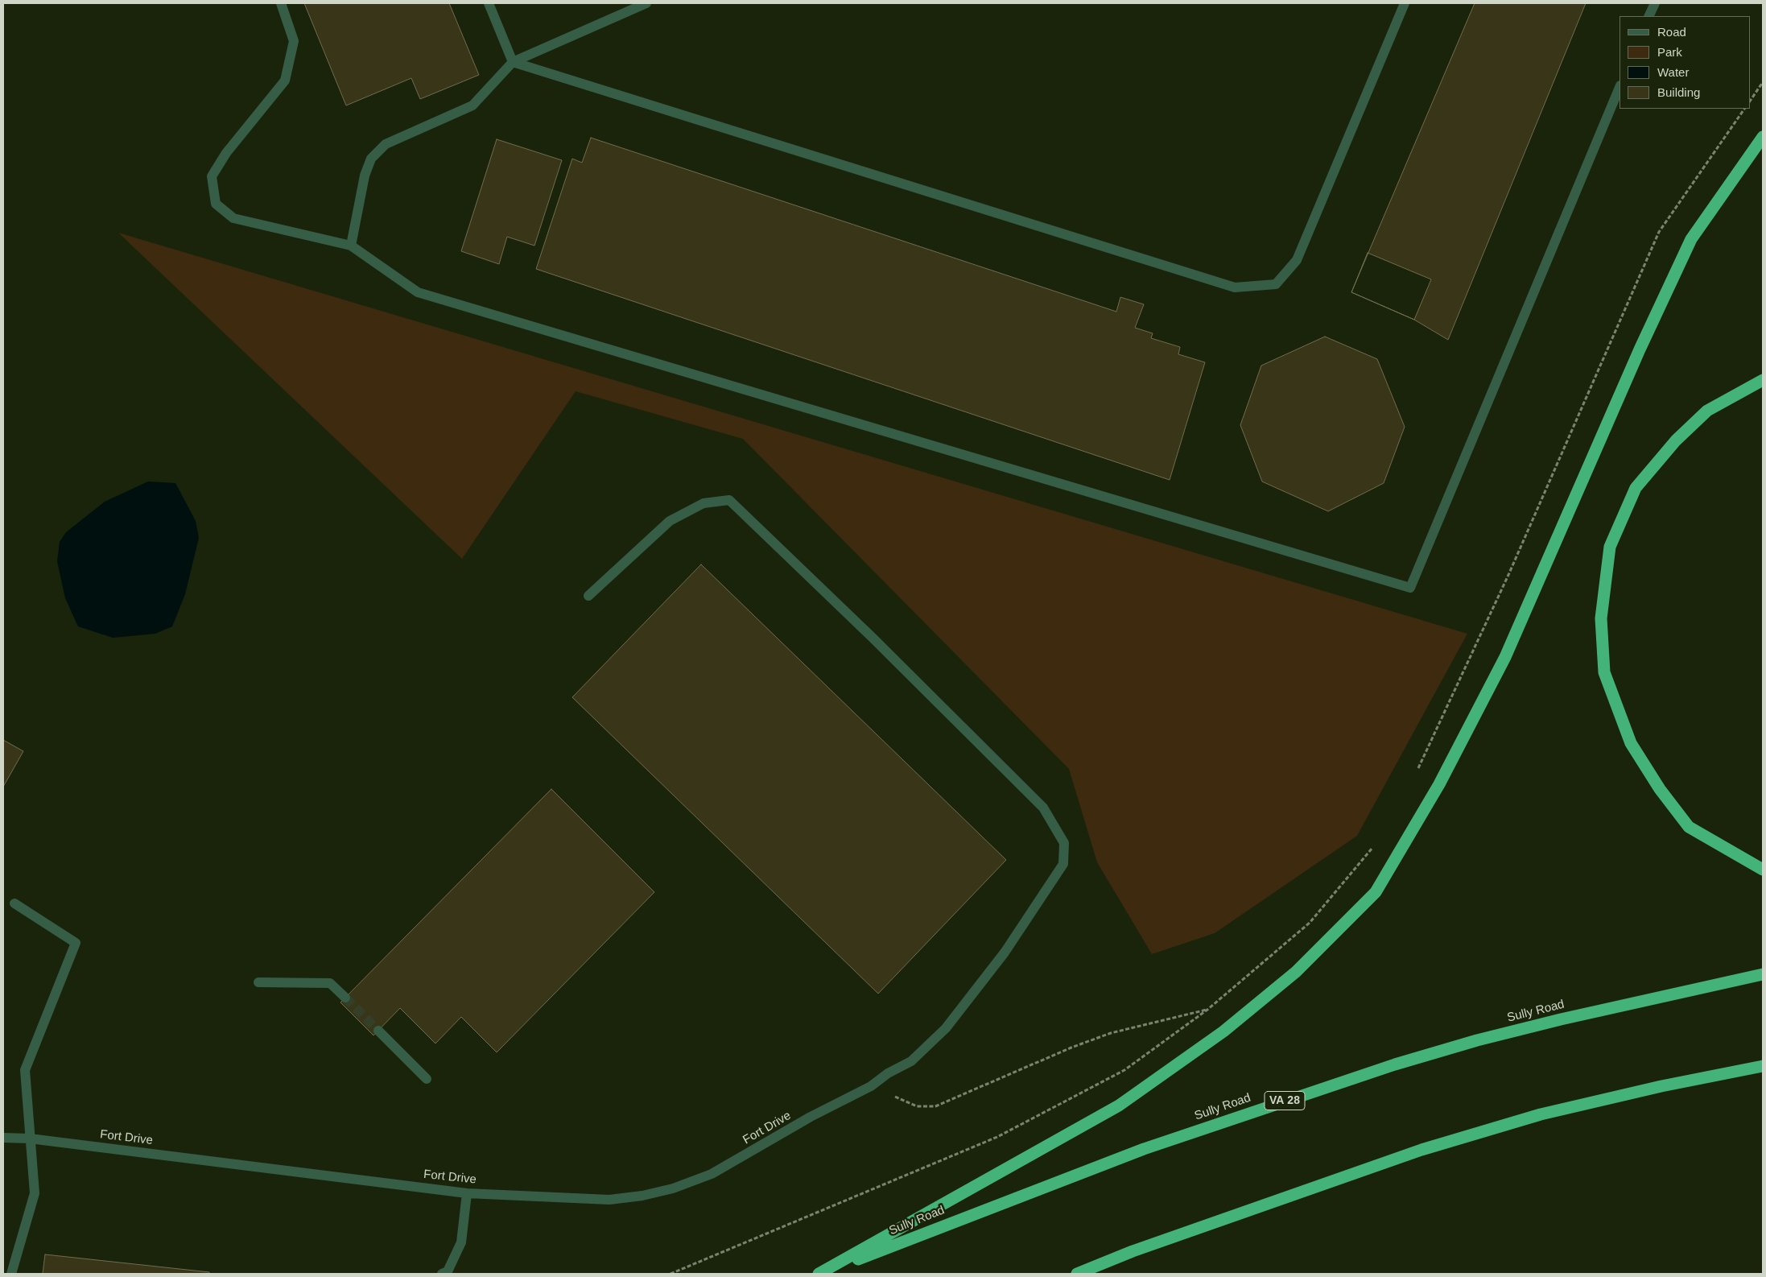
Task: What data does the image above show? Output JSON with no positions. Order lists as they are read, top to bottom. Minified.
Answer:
{"streets":{"highway":["Sully Road","VA 28"],"street":["Fort Drive"]},"legend":["Road","Park","Water","Building"]}
